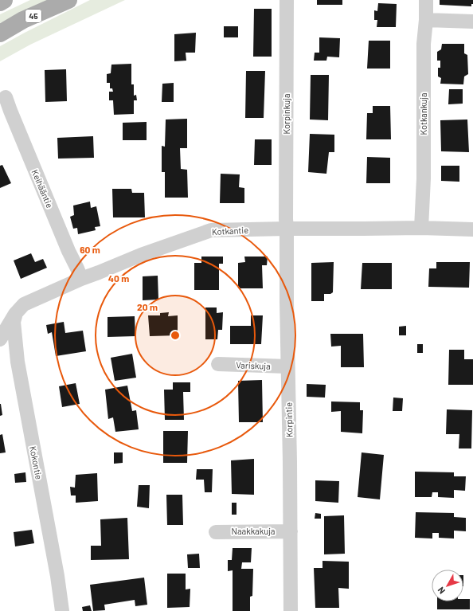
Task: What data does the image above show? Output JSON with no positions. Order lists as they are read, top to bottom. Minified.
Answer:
{"streets":{"main road":["45"],"street":["Korpinkuja","Kotkankuja","Keihääntie","Kotkantie","Variskuja","Korpintie","Kokontie","Naakkakuja"]},"crossings":[["Korpinkuja","Kotkantie"],["Korpinkuja","Korpintie"],["Kotkankuja","Kotkantie"],["Keihääntie","Kotkantie"],["Kotkantie","Korpintie"],["Kotkantie","Kokontie"],["Variskuja","Korpintie"],["Korpintie","Naakkakuja"]],"north":"bottom left","rings":["60 m","40 m","20 m"]}
